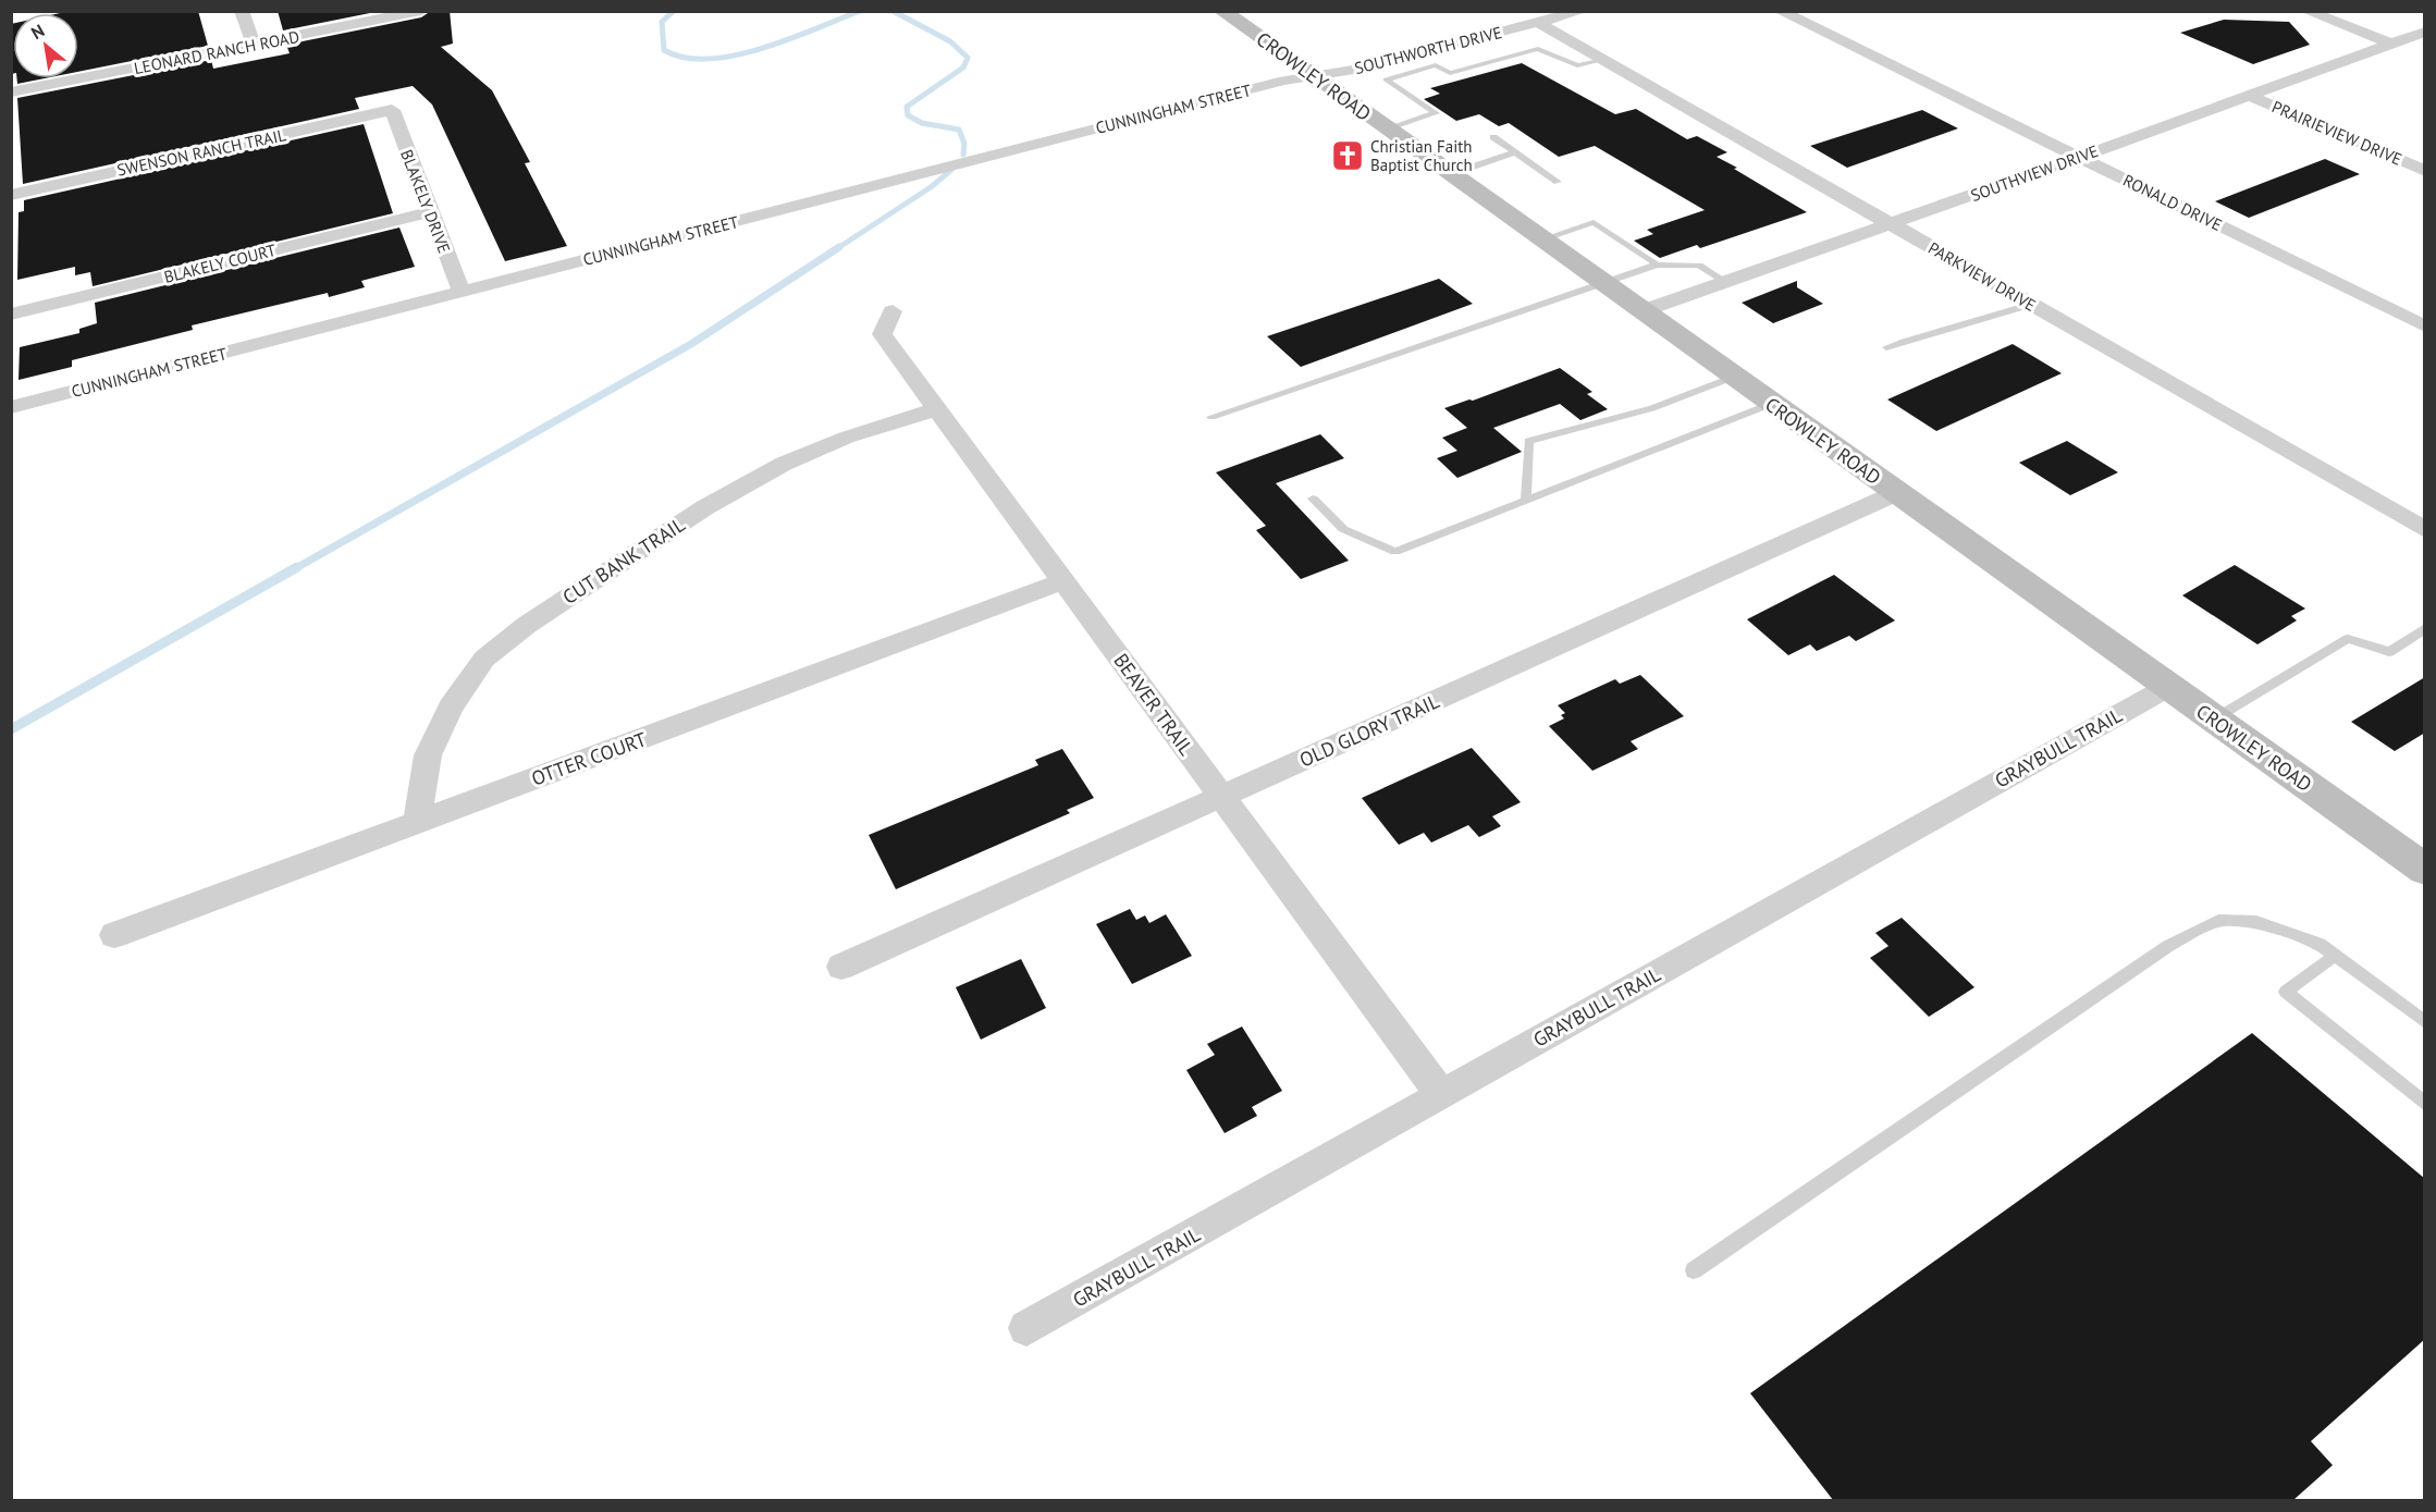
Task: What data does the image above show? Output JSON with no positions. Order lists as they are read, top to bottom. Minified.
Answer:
{"streets":{"main road":["CROWLEY ROAD"],"street":["SOUTHWORTH DRIVE","LEONARD RANCH ROAD","CUNNINGHAM STREET","PRAIRIEVIEW DRIVE","SWENSON RANCH TRAIL","SOUTHVIEW DRIVE","BLAKELY DRIVE","RONALD DRIVE","BLAKELY COURT","PARKVIEW DRIVE","CUT BANK TRAIL","BEAVER TRAIL","OLD GLORY TRAIL","GRAYBULL TRAIL","OTTER COURT"]},"crossings":[["SOUTHWORTH DRIVE","CROWLEY ROAD"],["SOUTHWORTH DRIVE","CUNNINGHAM STREET"],["SOUTHWORTH DRIVE","PARKVIEW DRIVE"],["CROWLEY ROAD","CUNNINGHAM STREET"],["CROWLEY ROAD","SOUTHVIEW DRIVE"],["CROWLEY ROAD","OLD GLORY TRAIL"],["CROWLEY ROAD","GRAYBULL TRAIL"],["CUNNINGHAM STREET","BLAKELY DRIVE"],["PRAIRIEVIEW DRIVE","SOUTHVIEW DRIVE"],["SWENSON RANCH TRAIL","BLAKELY DRIVE"],["SOUTHVIEW DRIVE","RONALD DRIVE"],["SOUTHVIEW DRIVE","PARKVIEW DRIVE"],["BLAKELY DRIVE","BLAKELY COURT"],["CUT BANK TRAIL","BEAVER TRAIL"],["CUT BANK TRAIL","OTTER COURT"],["BEAVER TRAIL","OLD GLORY TRAIL"],["BEAVER TRAIL","GRAYBULL TRAIL"],["BEAVER TRAIL","OTTER COURT"]],"places":{"church":["Christian Faith Baptist Church"]},"north":"top left"}
